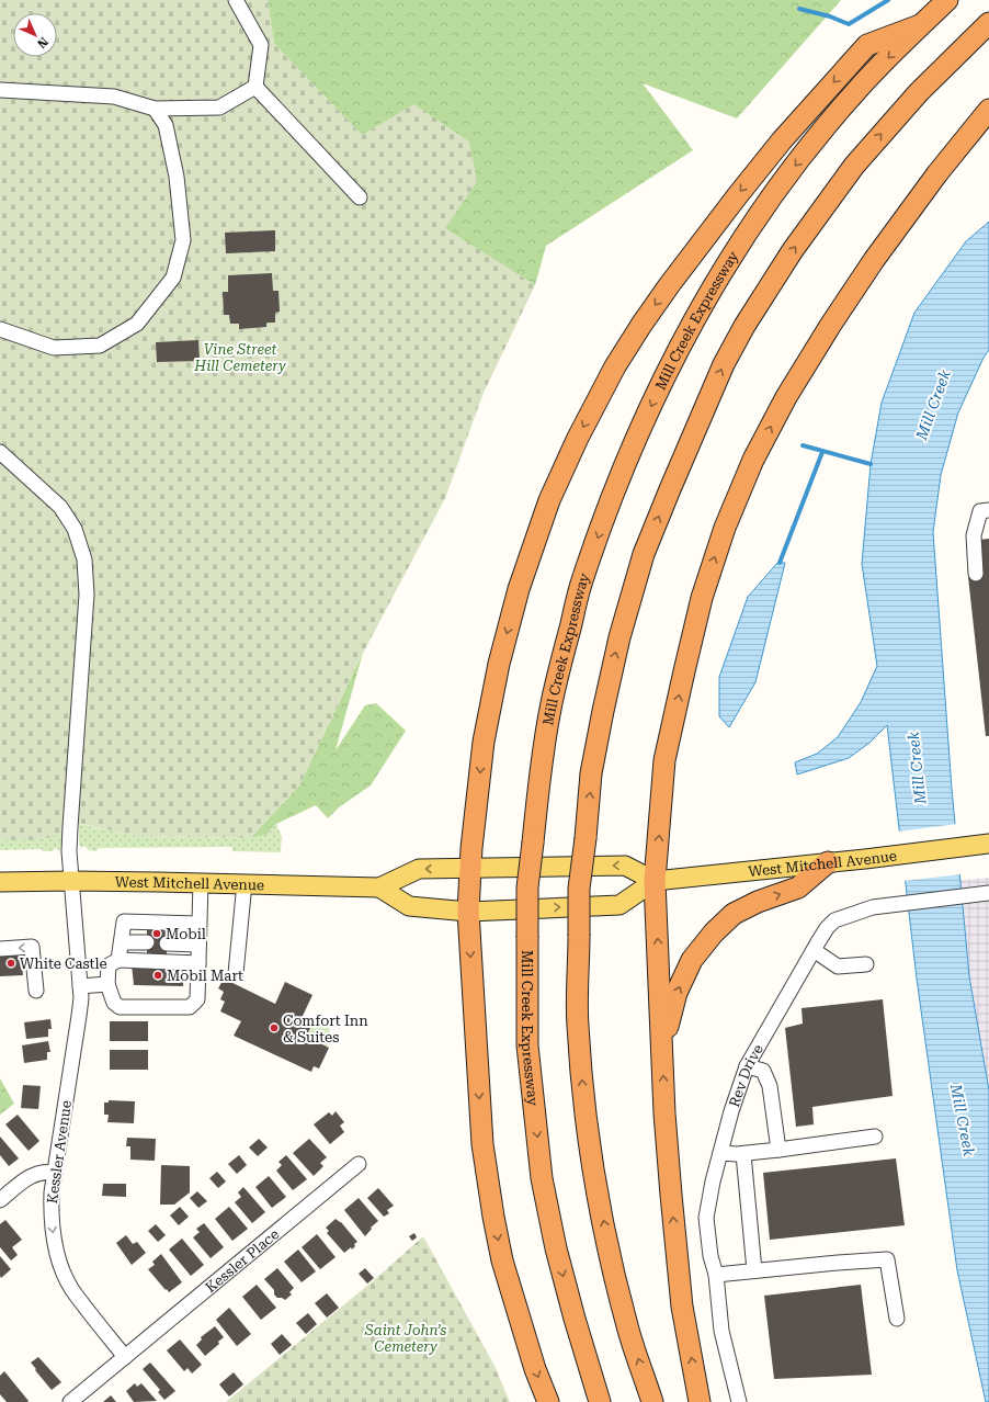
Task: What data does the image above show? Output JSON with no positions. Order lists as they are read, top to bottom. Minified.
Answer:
{"streets":{"highway":["Mill Creek Expressway"],"main road":["West Mitchell Avenue"],"street":["Rev Drive","Kessler Avenue","Kessler Place"]},"crossings":[["West Mitchell Avenue","Kessler Avenue"],["Kessler Avenue","Kessler Place"]],"water":["Mill Creek"],"parks":["Vine Street Hill Cemetery","Saint John’s Cemetery"],"places":["Mobil","White Castle","Mobil Mart","Comfort Inn & Suites"],"north":"bottom right"}
